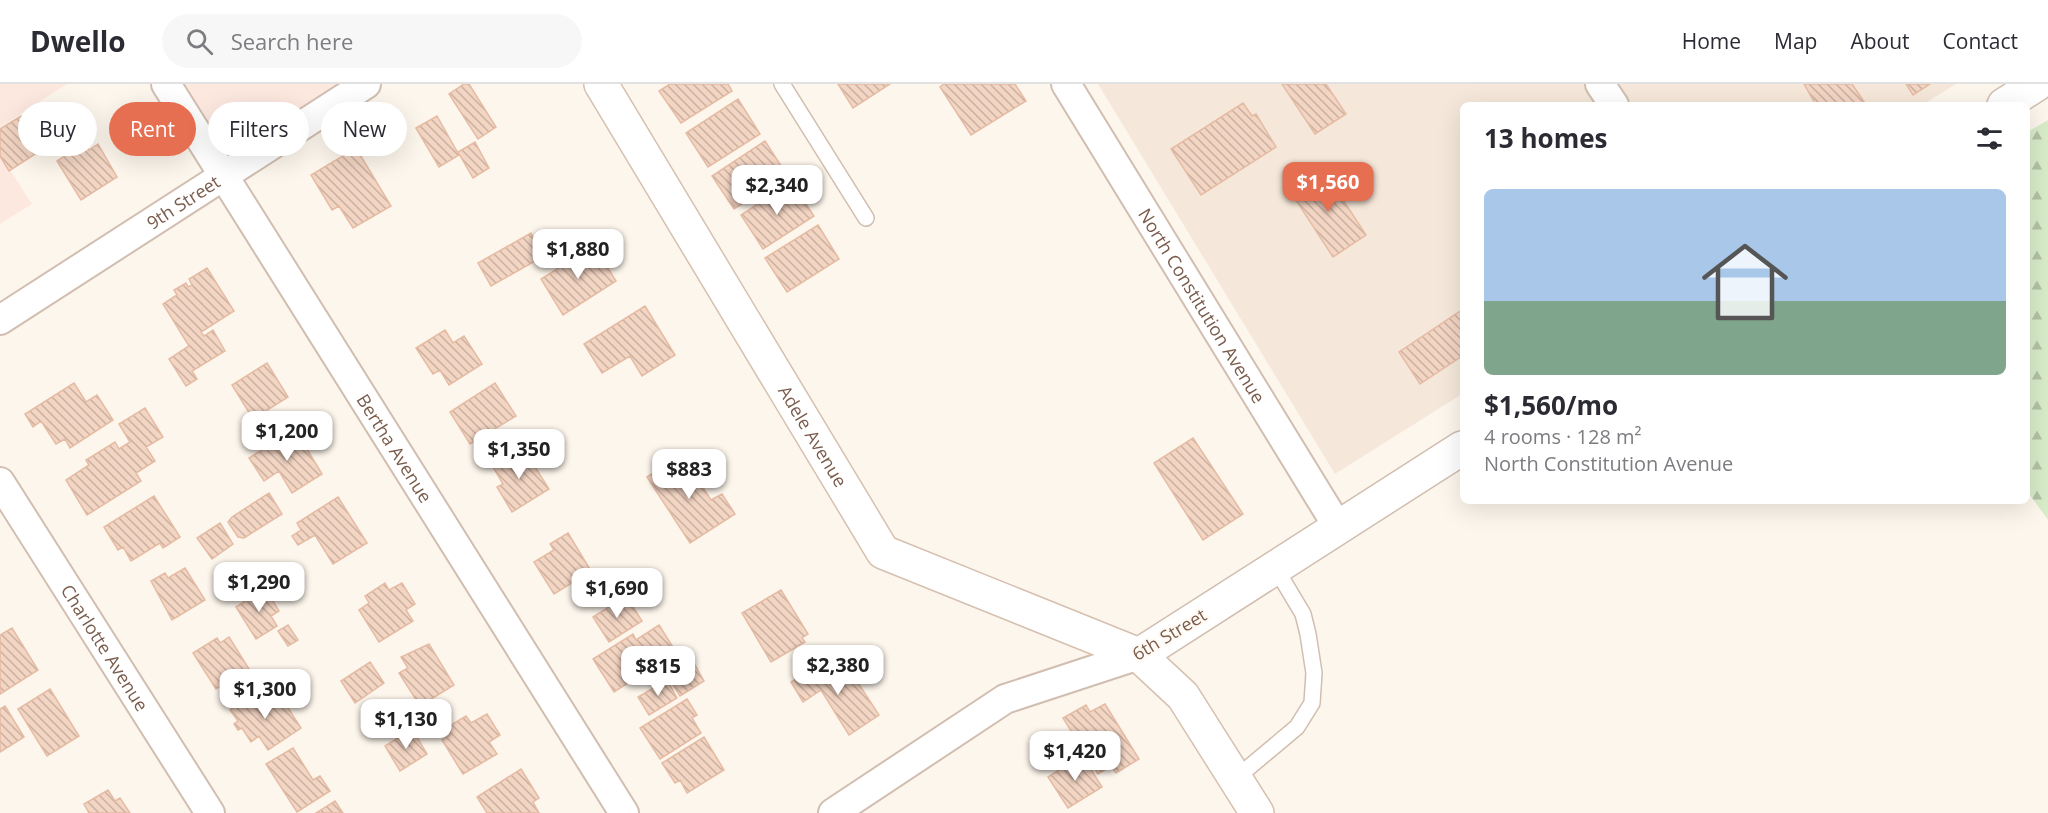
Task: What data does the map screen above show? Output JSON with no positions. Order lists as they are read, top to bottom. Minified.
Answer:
{"streets":{"main road":["Adele Avenue","6th Street"],"street":["9th Street","North Constitution Avenue","Bertha Avenue","Charlotte Avenue"]},"crossings":[["9th Street","Bertha Avenue"],["North Constitution Avenue","6th Street"],["Adele Avenue","6th Street"]],"page":{"header":"Dwello","search":"Search here","nav":["Home","Map","About","Contact"],"chip":["Buy","Rent","Filters","New"],"heading":"13 homes","price":["$1,560","$2,340","$1,880","$1,200","$1,350","$883","$1,290","$1,690","$2,380","$815","$1,300","$1,130","$1,420"],"list":[{"name":"$1,560/mo","note":"4 rooms · 128 m² · North Constitution Avenue"}]}}
